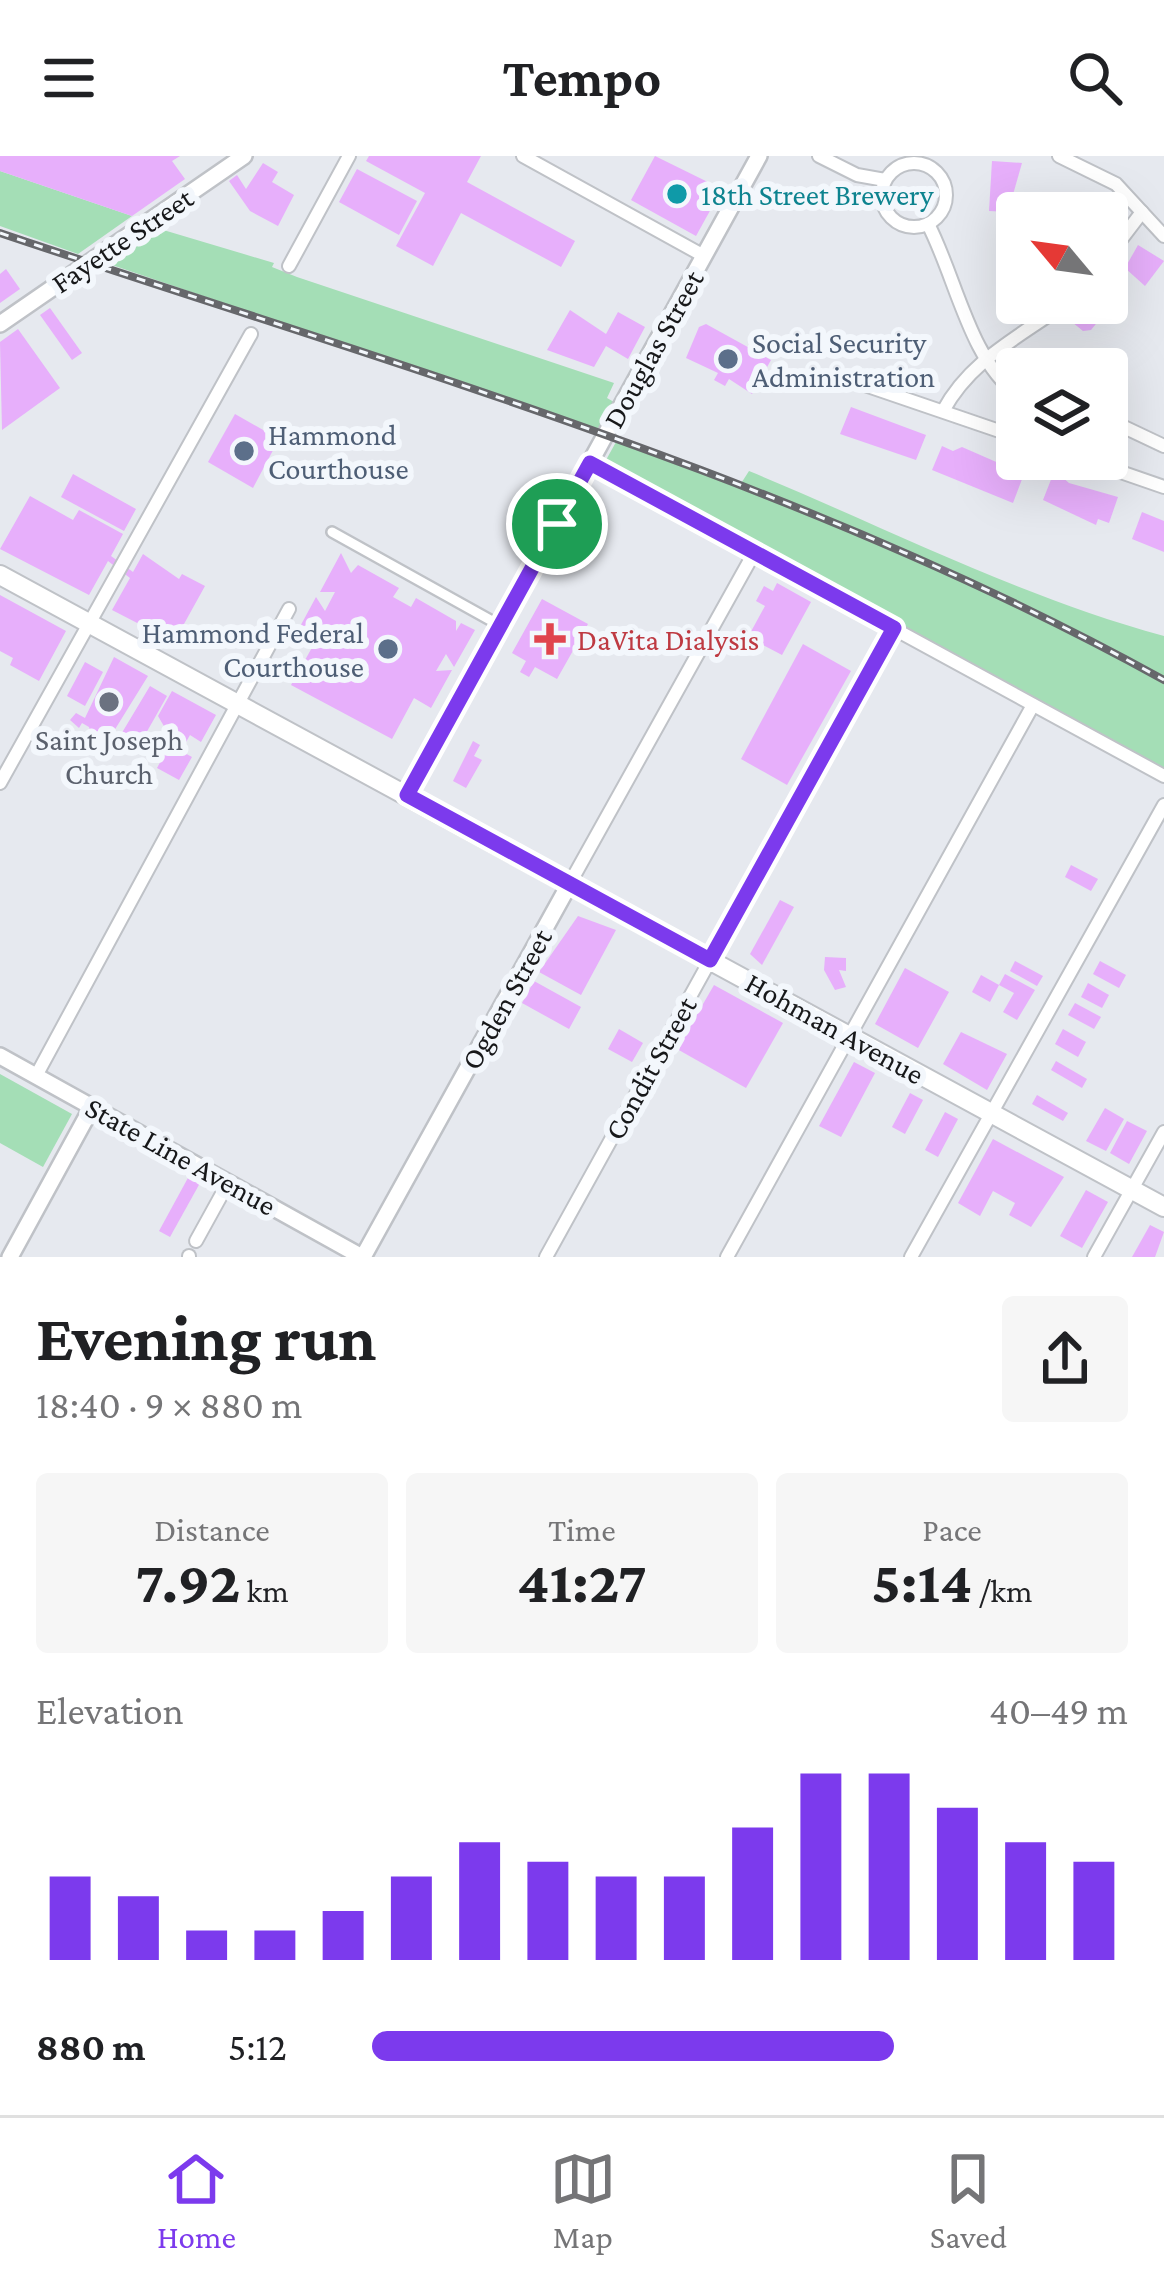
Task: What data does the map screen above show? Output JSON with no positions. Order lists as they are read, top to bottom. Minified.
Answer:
{"streets":{"main road":["Hohman Avenue"],"street":["Fayette Street","Douglas Street","Ogden Street","Condit Street","State Line Avenue"]},"crossings":[["Douglas Street","Hohman Avenue"],["Ogden Street","Hohman Avenue"],["Ogden Street","State Line Avenue"],["Hohman Avenue","Condit Street"]],"places":{"other":["18th Street Brewery","Social Security Administration","Hammond Courthouse","Hammond Federal Courthouse","Saint Joseph Church"],"health":["DaVita Dialysis"]},"north":"top left","page":{"header":"Tempo","heading":["Evening run","18:40 · 9 × 880 m"],"stats":[["Distance","7.92 km"],["Time","41:27"],["Pace","5:14 /km"]],"chart":["Elevation","40–49 m"],"list":[{"name":"880 m","note":"5:12"}],"tabs":["Home","Map","Saved"]}}
